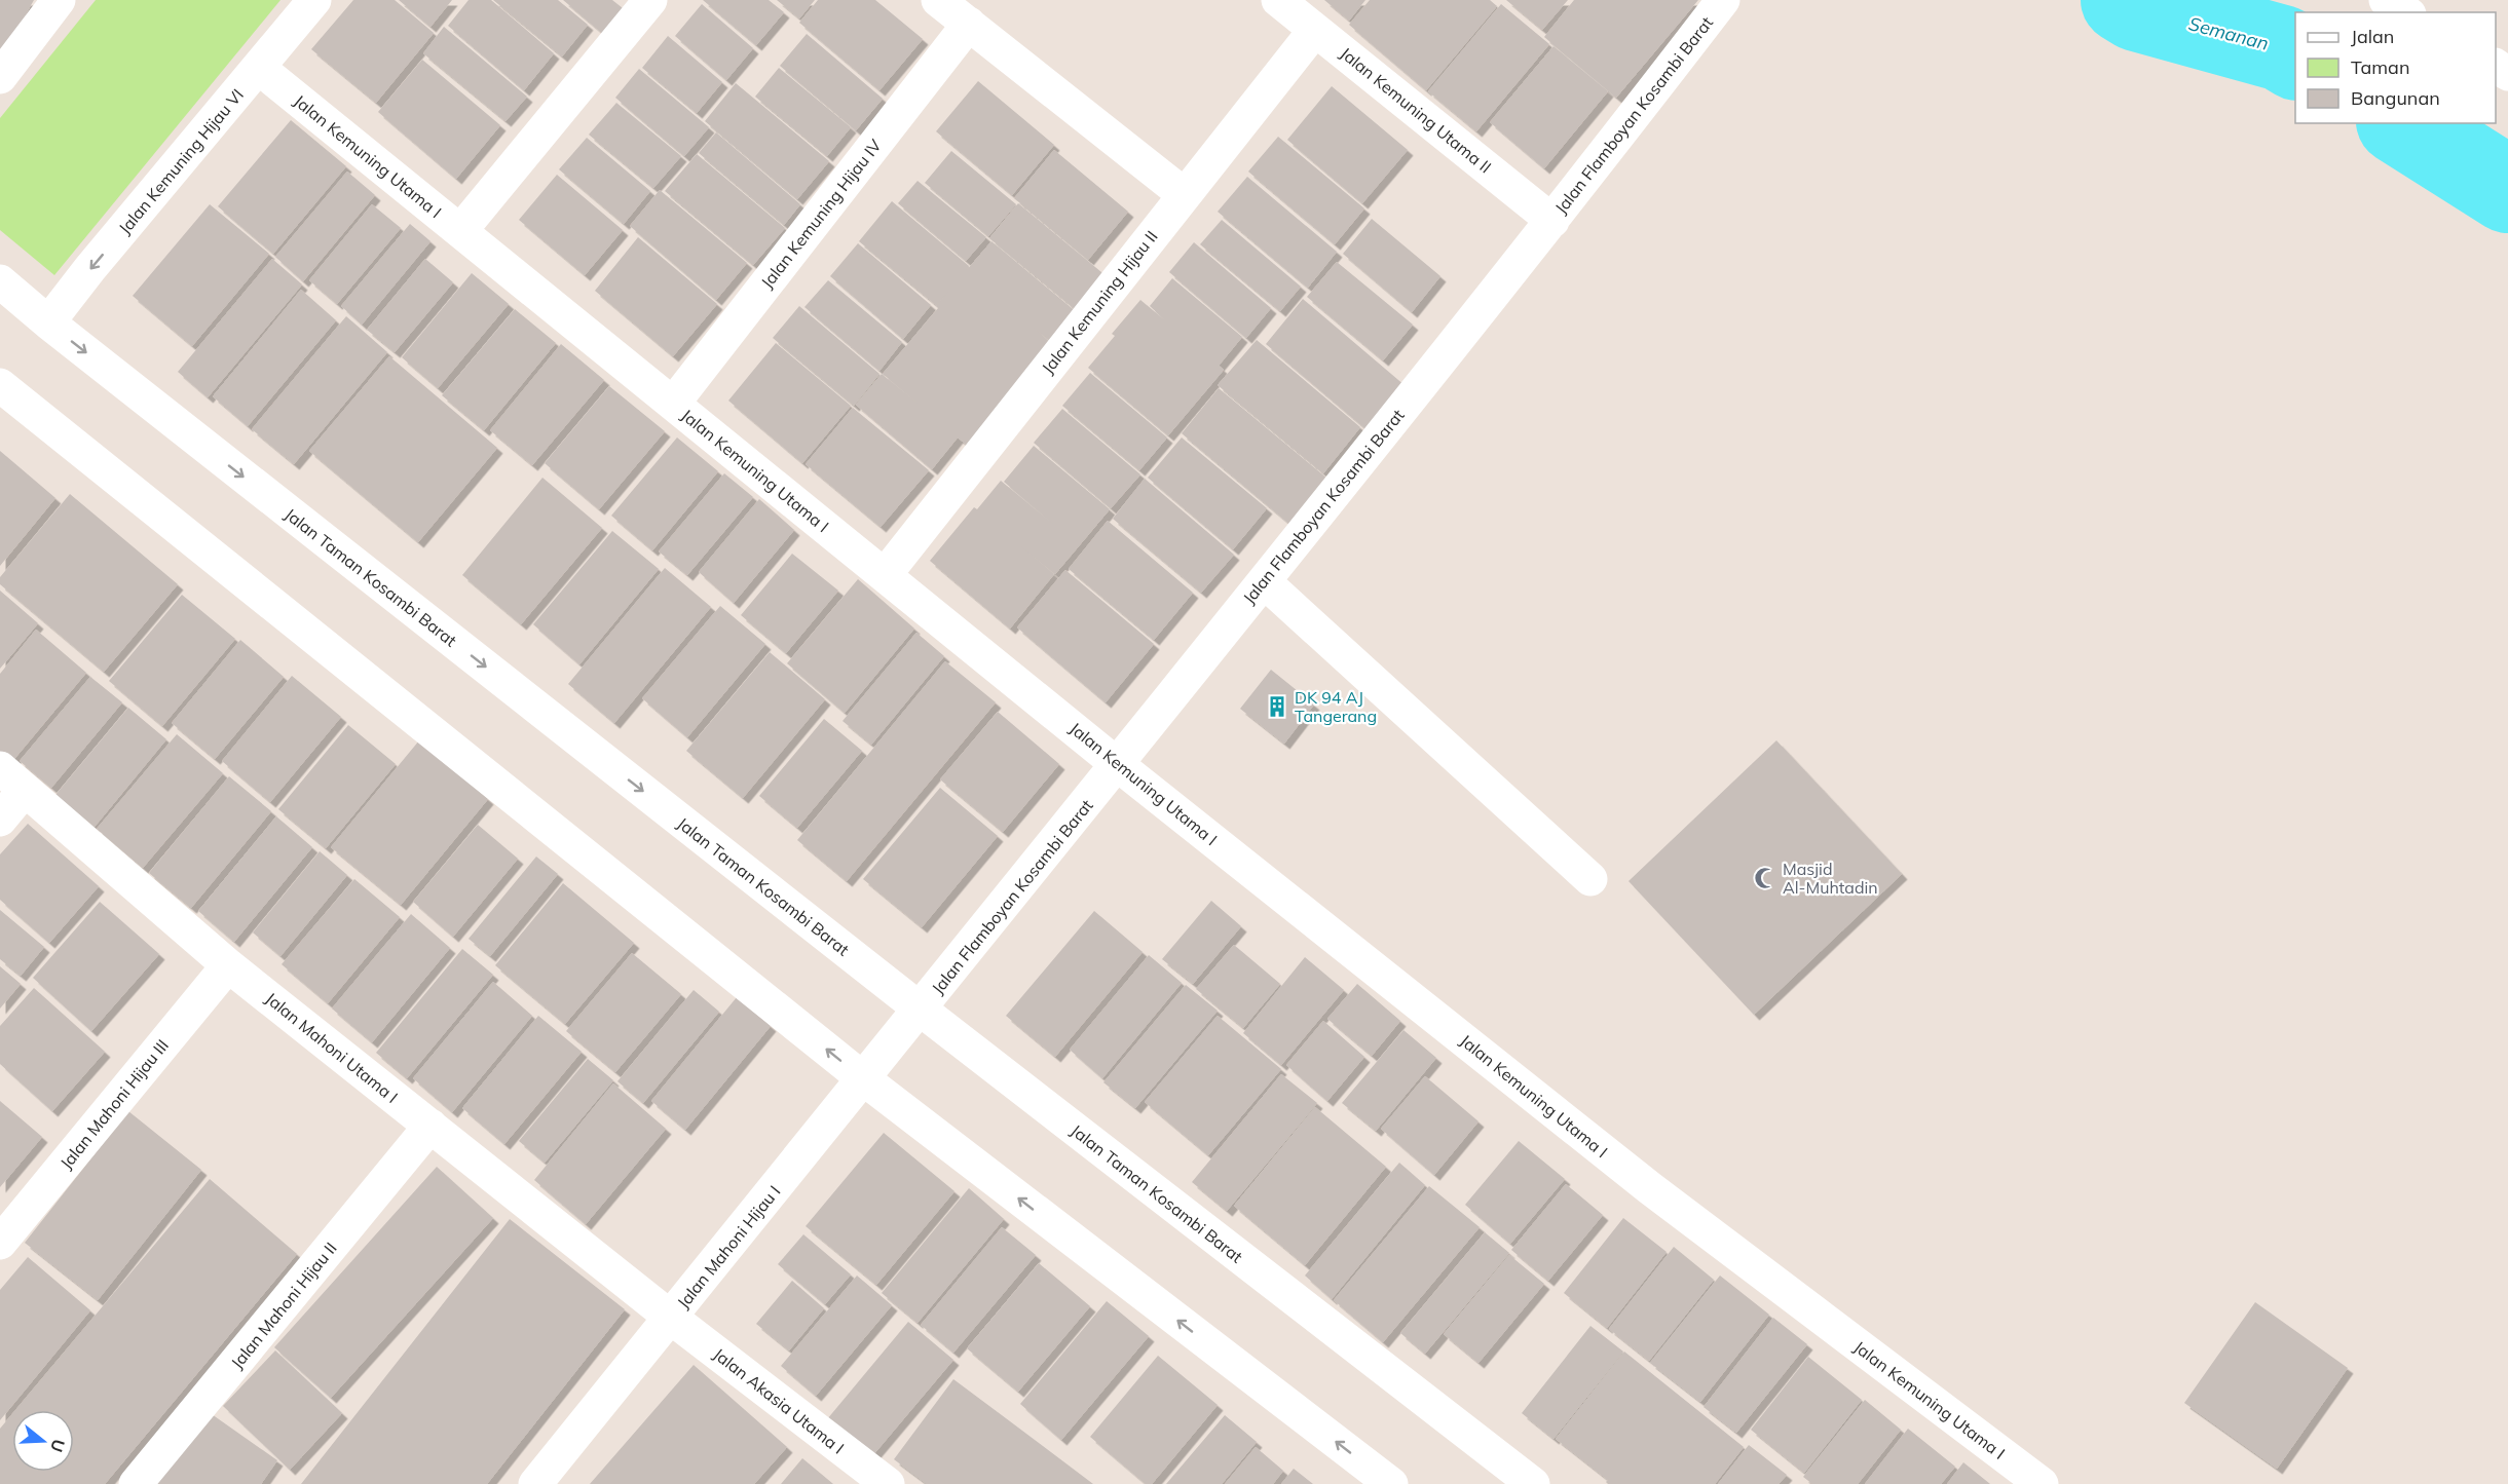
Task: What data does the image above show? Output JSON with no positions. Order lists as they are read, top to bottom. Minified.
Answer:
{"streets":{"street":["Jalan Kemuning Utama II","Jalan Flamboyan Kosambi Barat","Jalan Kemuning Utama I","Jalan Kemuning Hijau VI","Jalan Kemuning Hijau IV","Jalan Kemuning Hijau II","Jalan Taman Kosambi Barat","Jalan Mahoni Utama I","Jalan Mahoni Hijau III","Jalan Mahoni Hijau I","Jalan Mahoni Hijau II","Jalan Akasia Utama I"]},"crossings":[["Jalan Kemuning Utama II","Jalan Flamboyan Kosambi Barat"],["Jalan Kemuning Utama II","Jalan Kemuning Hijau II"],["Jalan Flamboyan Kosambi Barat","Jalan Kemuning Utama I"],["Jalan Flamboyan Kosambi Barat","Jalan Taman Kosambi Barat"],["Jalan Flamboyan Kosambi Barat","Jalan Mahoni Hijau I"],["Jalan Kemuning Utama I","Jalan Kemuning Hijau VI"],["Jalan Kemuning Utama I","Jalan Kemuning Hijau IV"],["Jalan Kemuning Utama I","Jalan Kemuning Hijau II"],["Jalan Kemuning Hijau VI","Jalan Taman Kosambi Barat"],["Jalan Taman Kosambi Barat","Jalan Mahoni Hijau I"],["Jalan Mahoni Utama I","Jalan Mahoni Hijau III"],["Jalan Mahoni Utama I","Jalan Mahoni Hijau I"],["Jalan Mahoni Utama I","Jalan Mahoni Hijau II"],["Jalan Mahoni Utama I","Jalan Akasia Utama I"],["Jalan Mahoni Hijau I","Jalan Akasia Utama I"]],"one_way":["Jalan Kemuning Hijau VI"],"water":["Semanan"],"places":{"building":["DK 94 AJ Tangerang"],"mosque":["Masjid Al-Muhtadin"]},"legend":["Jalan","Taman","Bangunan"],"north":"right"}
